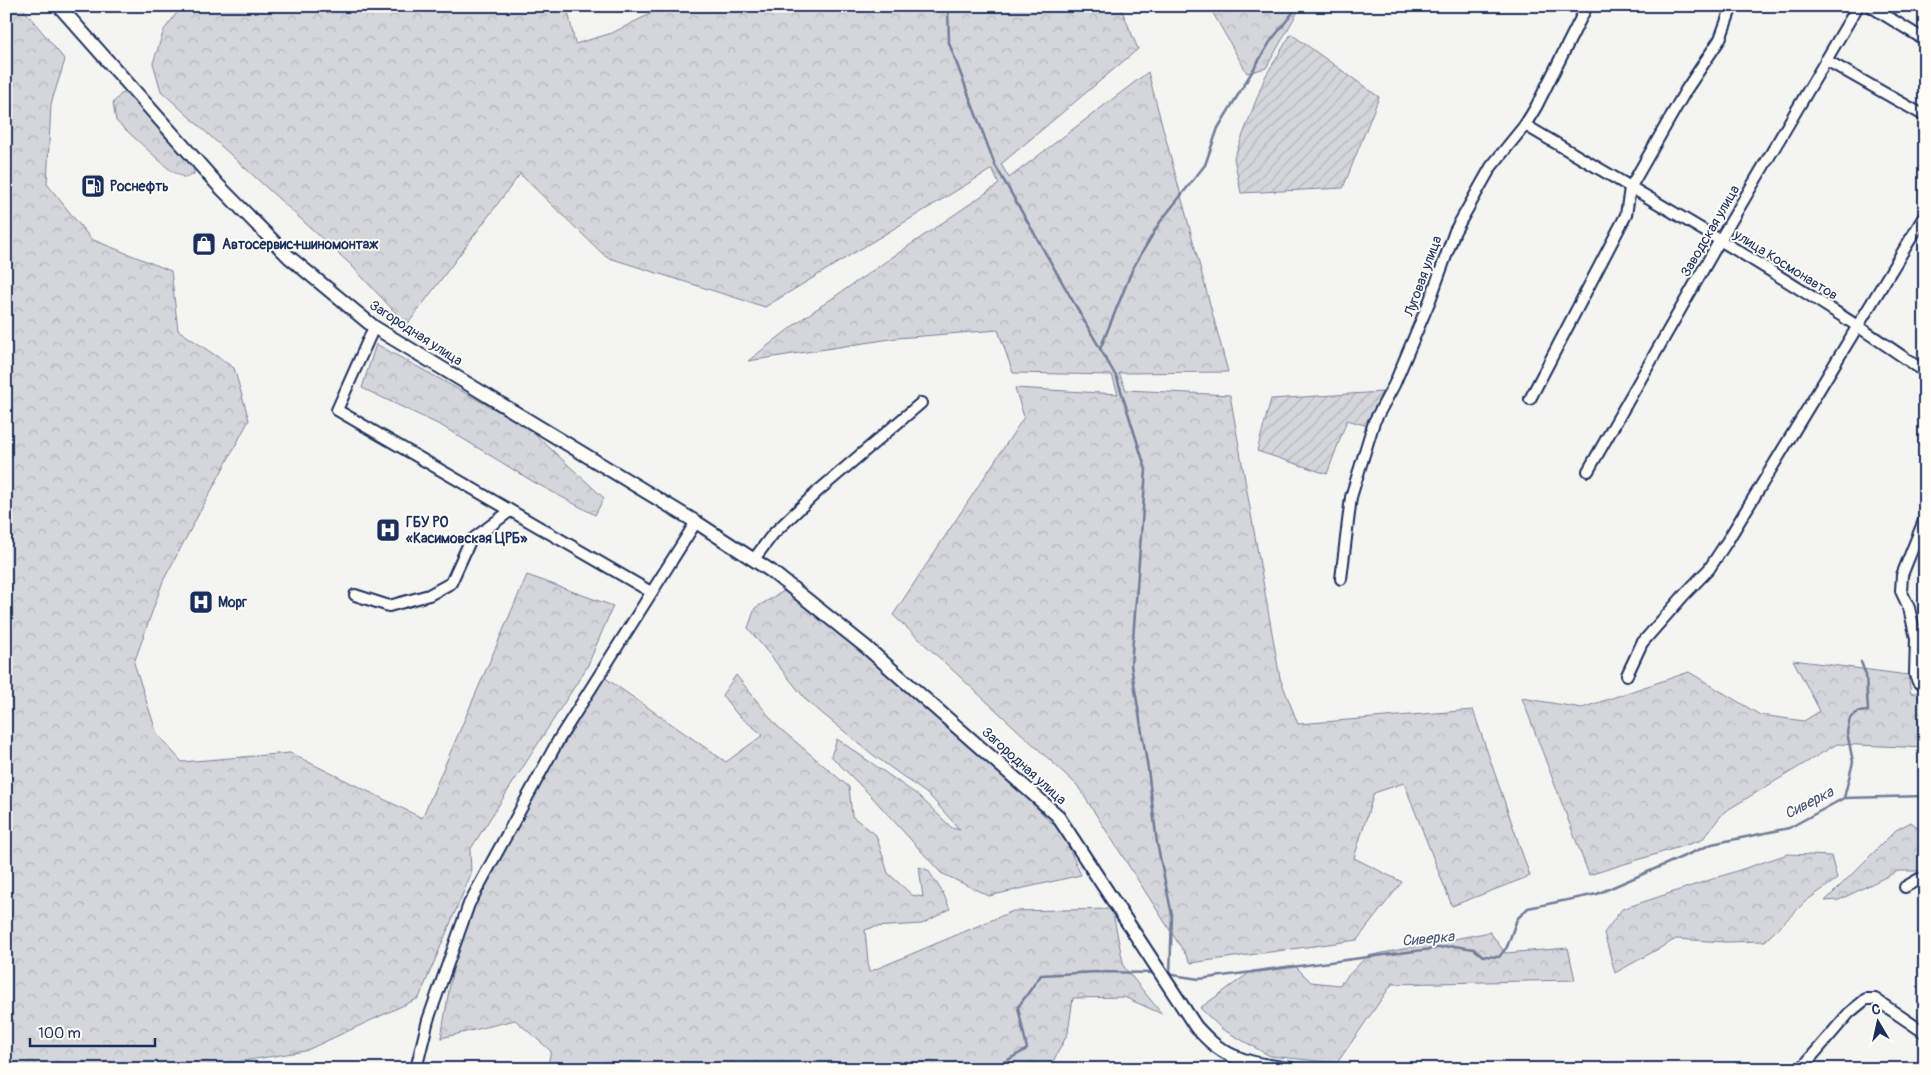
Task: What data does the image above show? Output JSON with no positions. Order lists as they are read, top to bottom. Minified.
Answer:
{"streets":{"main road":["Загородная улица"],"street":["Заводская улица","улица Космонавтов","Луговая улица"]},"crossings":[["Заводская улица","улица Космонавтов"],["улица Космонавтов","Луговая улица"]],"water":["Сиверка"],"places":{"fuel station":["Роснефть"],"shop":["Автосервис+шиномонтаж"],"hospital":["ГБУ РО «Касимовская ЦРБ»","Морг"]},"scale_bar":"100 m","north":"top"}
